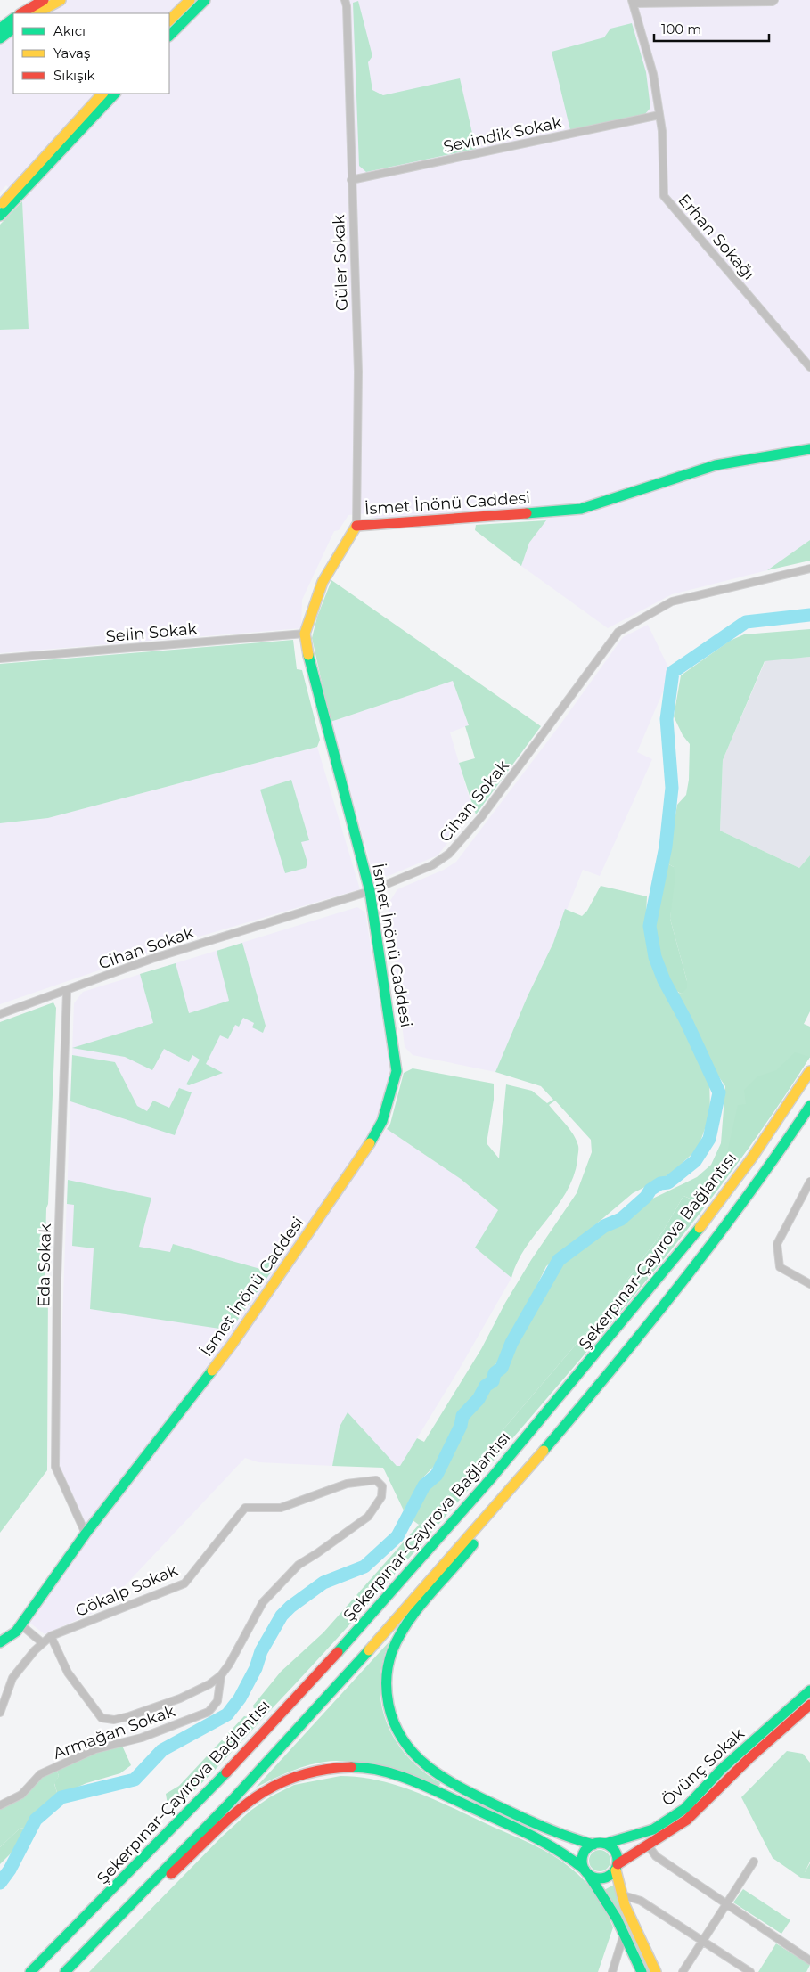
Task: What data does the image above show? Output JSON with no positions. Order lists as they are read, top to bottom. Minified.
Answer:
{"streets":{"main road":["İsmet İnönü Caddesi","Şekerpınar-Çayırova Bağlantısı","Övünç Sokak"],"street":["Sevindik Sokak","Erhan Sokağı","Güler Sokak","Selin Sokak","Cihan Sokak","Eda Sokak","Gökalp Sokak","Armağan Sokak"]},"crossings":[["Sevindik Sokak","Erhan Sokağı"],["Sevindik Sokak","Güler Sokak"],["Güler Sokak","İsmet İnönü Caddesi"],["İsmet İnönü Caddesi","Selin Sokak"],["İsmet İnönü Caddesi","Cihan Sokak"],["İsmet İnönü Caddesi","Eda Sokak"],["Cihan Sokak","Eda Sokak"],["Gökalp Sokak","Armağan Sokak"]],"legend":["Akıcı","Yavaş","Sıkışık"],"scale_bar":"100 m"}
